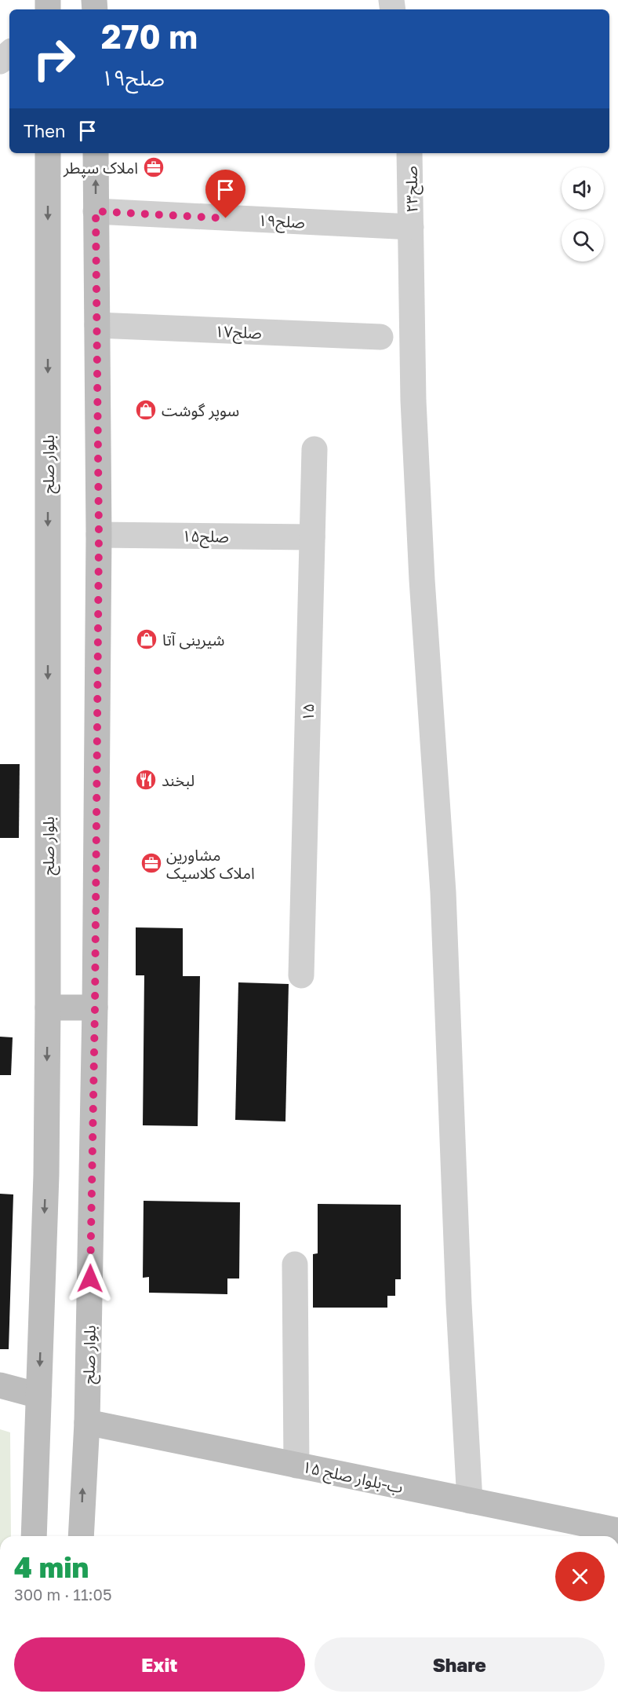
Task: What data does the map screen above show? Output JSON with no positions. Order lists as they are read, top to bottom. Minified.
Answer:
{"streets":{"main road":["بلوار صلح","۱۵ ب-بلوار صلح"],"street":["صلح۲۳","صلح۱۹","صلح۱۷","صلح۱۵","۱۵"]},"crossings":[["صلح۲۳","صلح۱۹"],["صلح۲۳","۱۵ ب-بلوار صلح"],["صلح۱۹","بلوار صلح"],["صلح۱۷","بلوار صلح"],["بلوار صلح","صلح۱۵"],["بلوار صلح","۱۵ ب-بلوار صلح"],["صلح۱۵","۱۵"]],"places":{"office":["املاک سپطر","مشاورین املاک کلاسیک"],"shop":["سوپر گوشت","شیرینی آتا"],"restaurant":["لبخند"]},"page":{"turn":["270 m","صلح۱۹"],"then":"Then","heading":["4 min","300 m · 11:05"],"buttons":["Exit","Share"]}}
